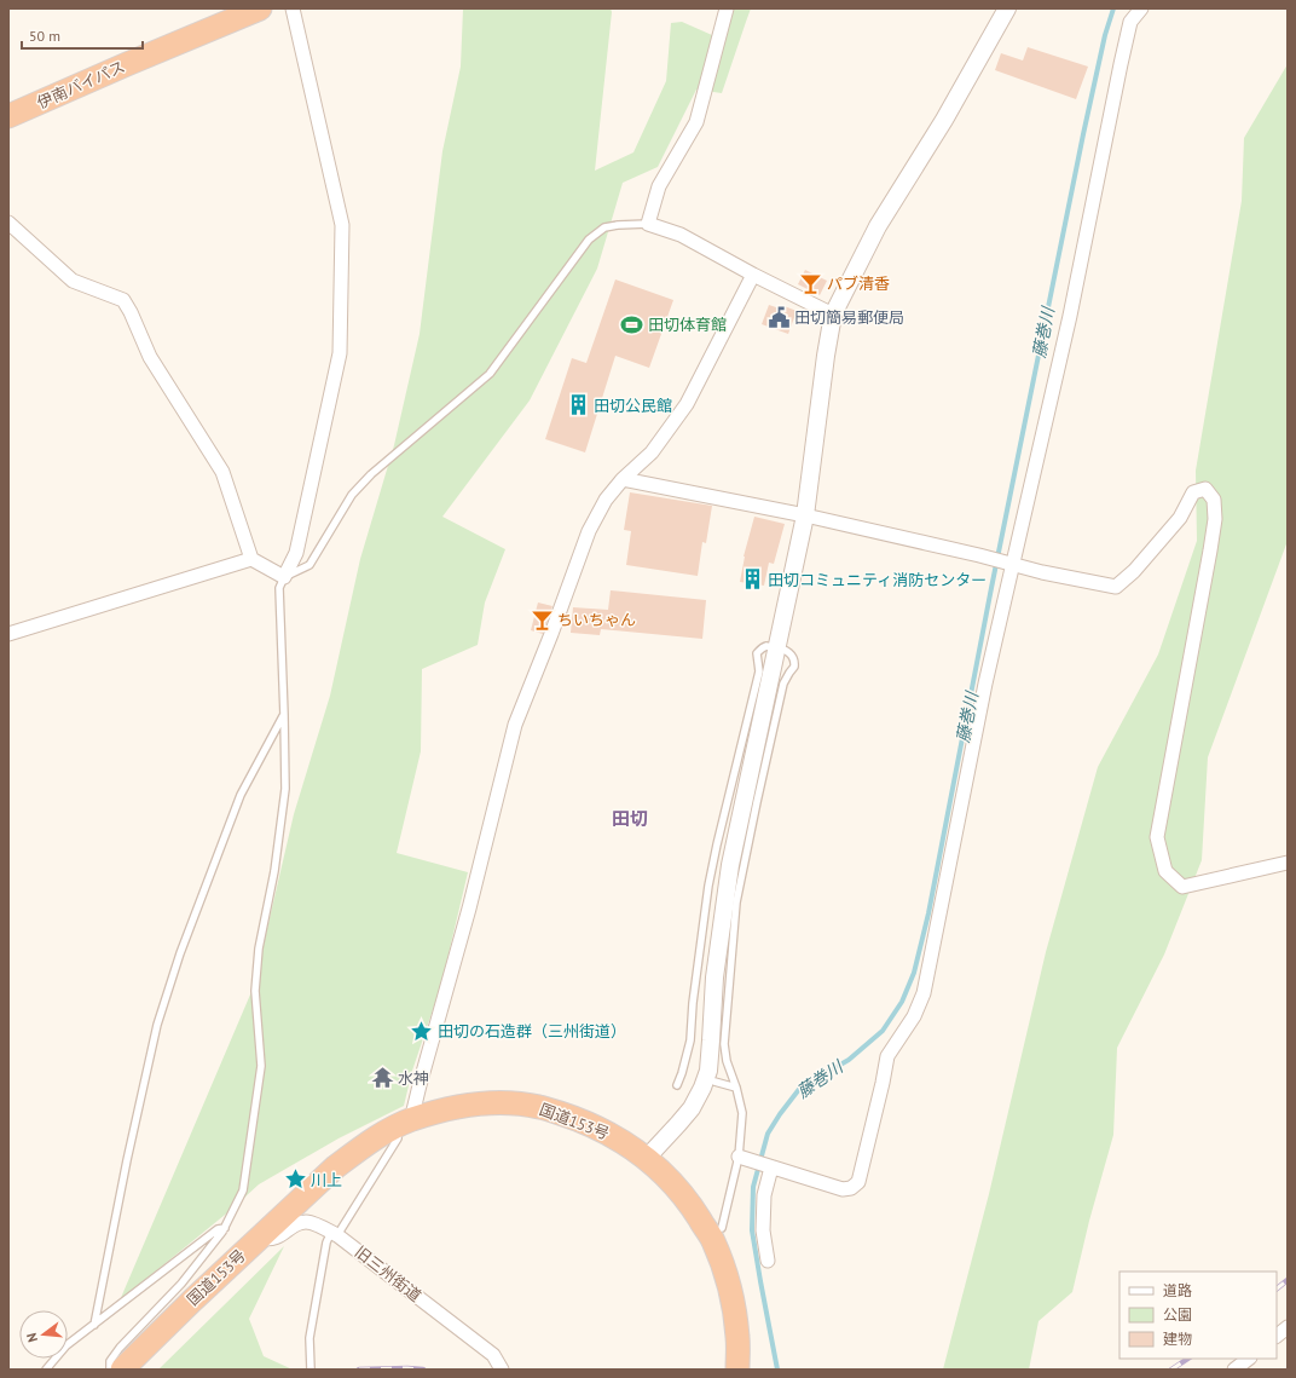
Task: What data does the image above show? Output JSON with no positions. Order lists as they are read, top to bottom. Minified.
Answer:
{"streets":{"highway":["伊南バイパス","国道153号"],"street":["旧三州街道"]},"crossings":[["国道153号","旧三州街道"]],"districts":["田切"],"water":["藤巻川"],"places":{"bar":["パブ清香","ちいちゃん"],"public building":["田切簡易郵便局"],"sports":["田切体育館"],"building":["田切公民館","田切コミュニティ消防センター"],"place":["田切の石造群（三州街道）","川上"],"temple":["水神"]},"legend":["道路","公園","建物"],"scale_bar":"50 m","north":"left"}
